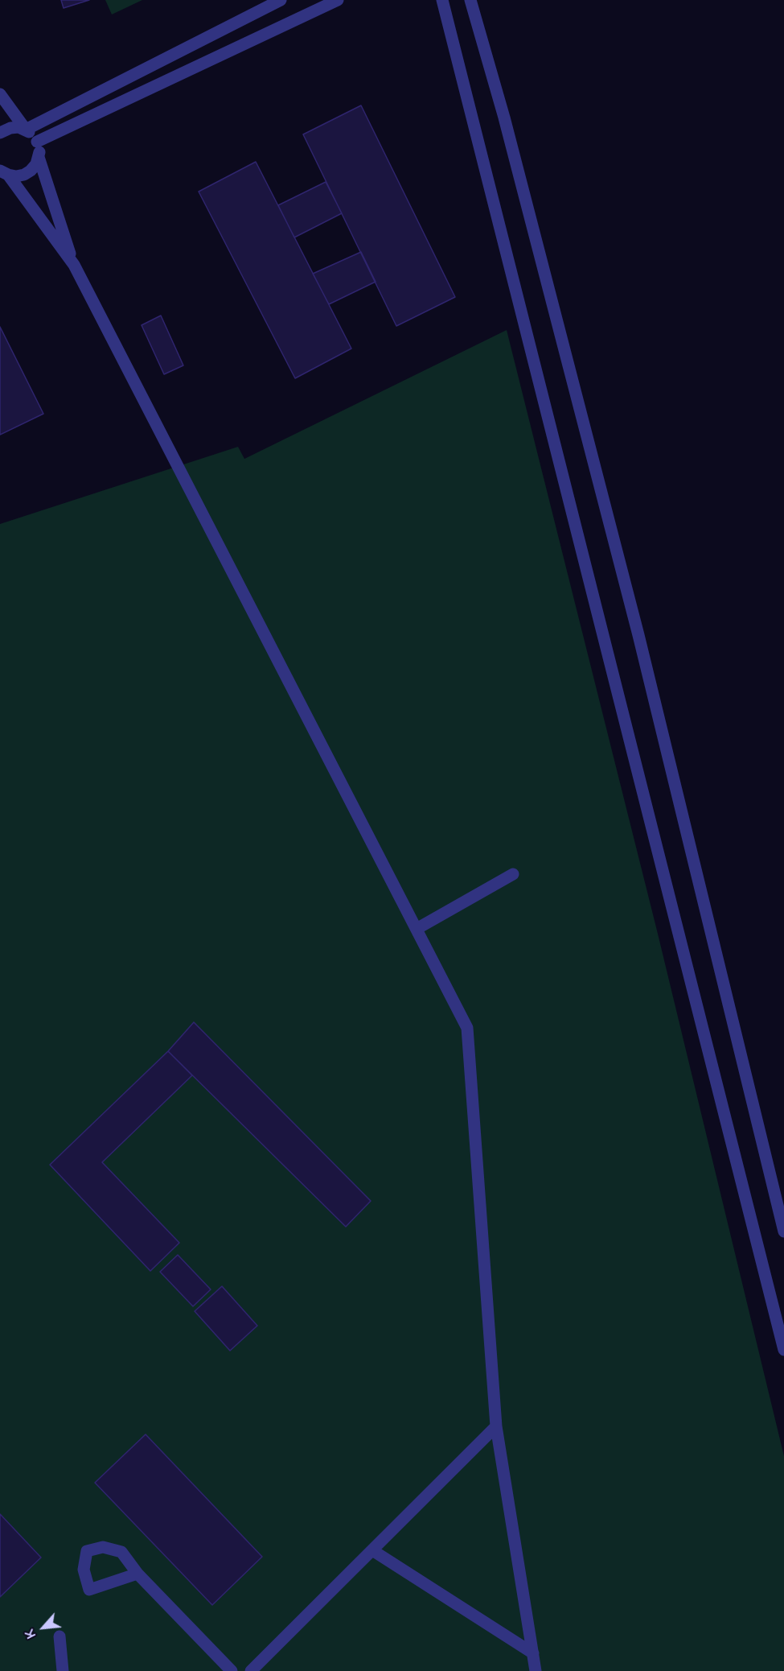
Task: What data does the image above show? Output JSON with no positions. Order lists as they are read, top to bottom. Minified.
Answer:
{"north":"bottom left"}
